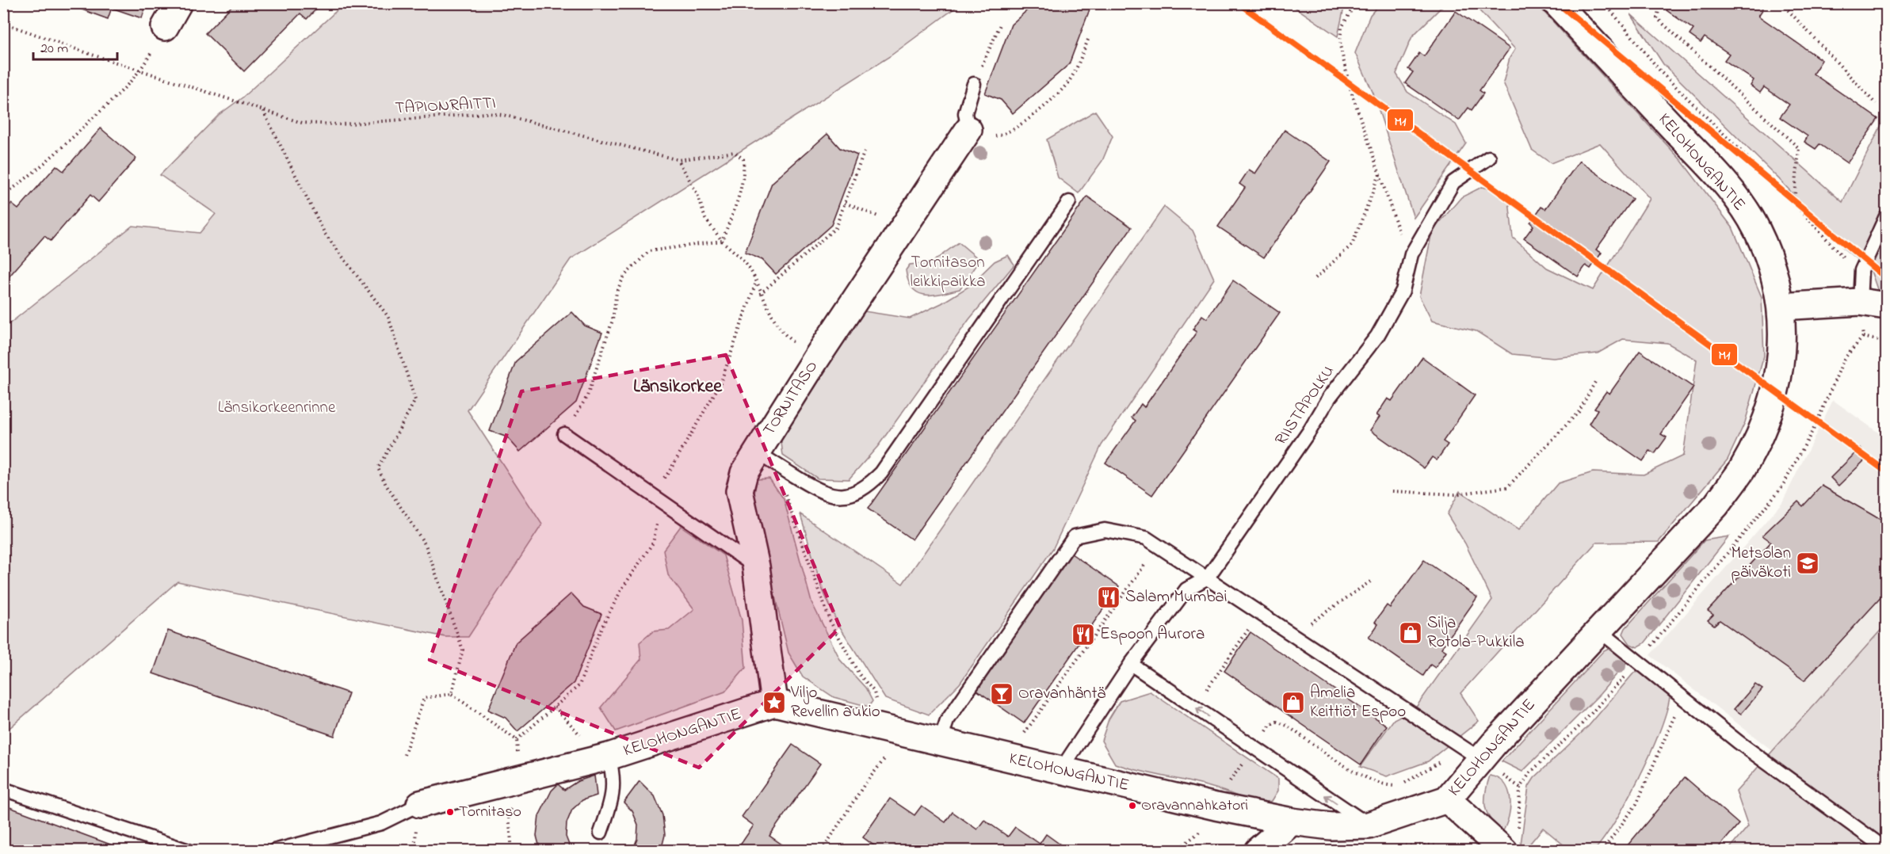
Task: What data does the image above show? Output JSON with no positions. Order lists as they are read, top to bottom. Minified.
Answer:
{"streets":{"street":["KELOHONGANTIE","TORNITASO"],"lane":["RIISTAPOLKU"],"path":["TAPIONRAITTI"]},"crossings":[["KELOHONGANTIE","TORNITASO"]],"districts":["Länsikorkee"],"parks":["Tornitason leikkipaikka","Länsikorkeenrinne"],"places":{"school or university":["Metsolan päiväkoti"],"restaurant":["Salam Mumbai","Espoon Aurora"],"shop":["Silja Rotola-Pukkila","Amelia Keittiöt Espoo"],"bar":["Oravanhäntä"],"place":["Viljo Revellin aukio"],"other":["Oravannahkatori","Tornitaso"]},"lines":["transit line M1"],"scale_bar":"20 m"}
